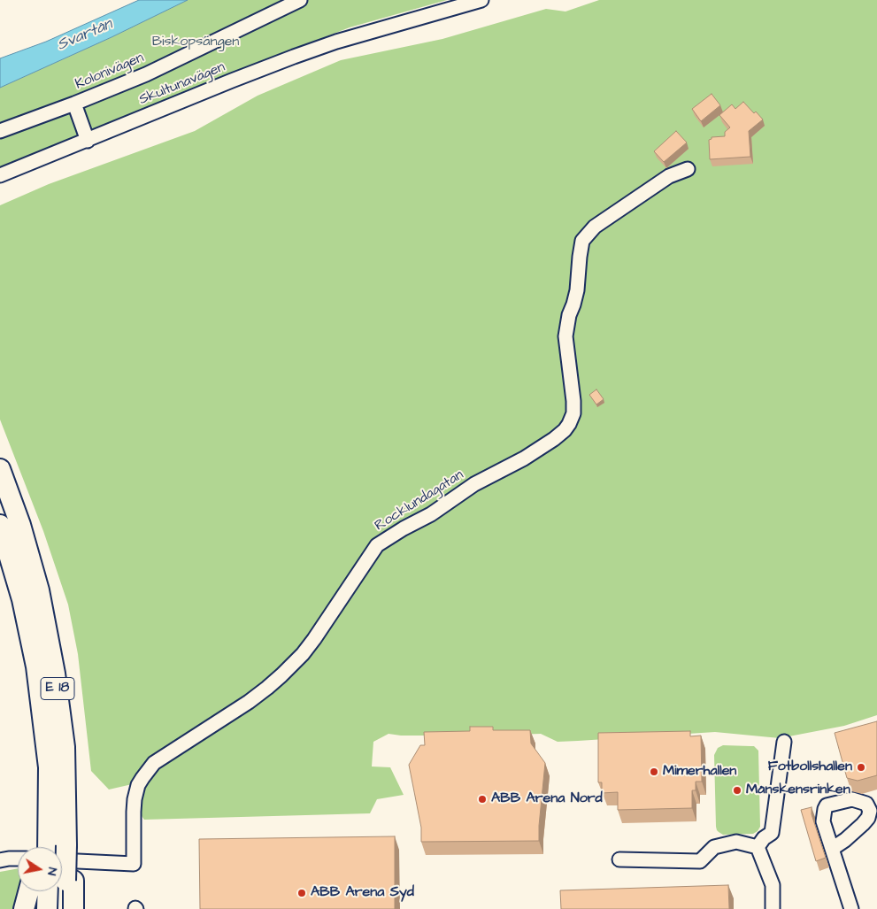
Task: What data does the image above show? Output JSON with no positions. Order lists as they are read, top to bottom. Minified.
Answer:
{"streets":{"highway":["E 18"],"street":["Kolonivägen","Skultunavägen","Rocklundagatan"]},"water":["Svartån"],"parks":["Biskopsängen"],"places":["Fotbollshallen","Mimerhallen","Månskensrinken","ABB Arena Nord","ABB Arena Syd"],"north":"right"}
